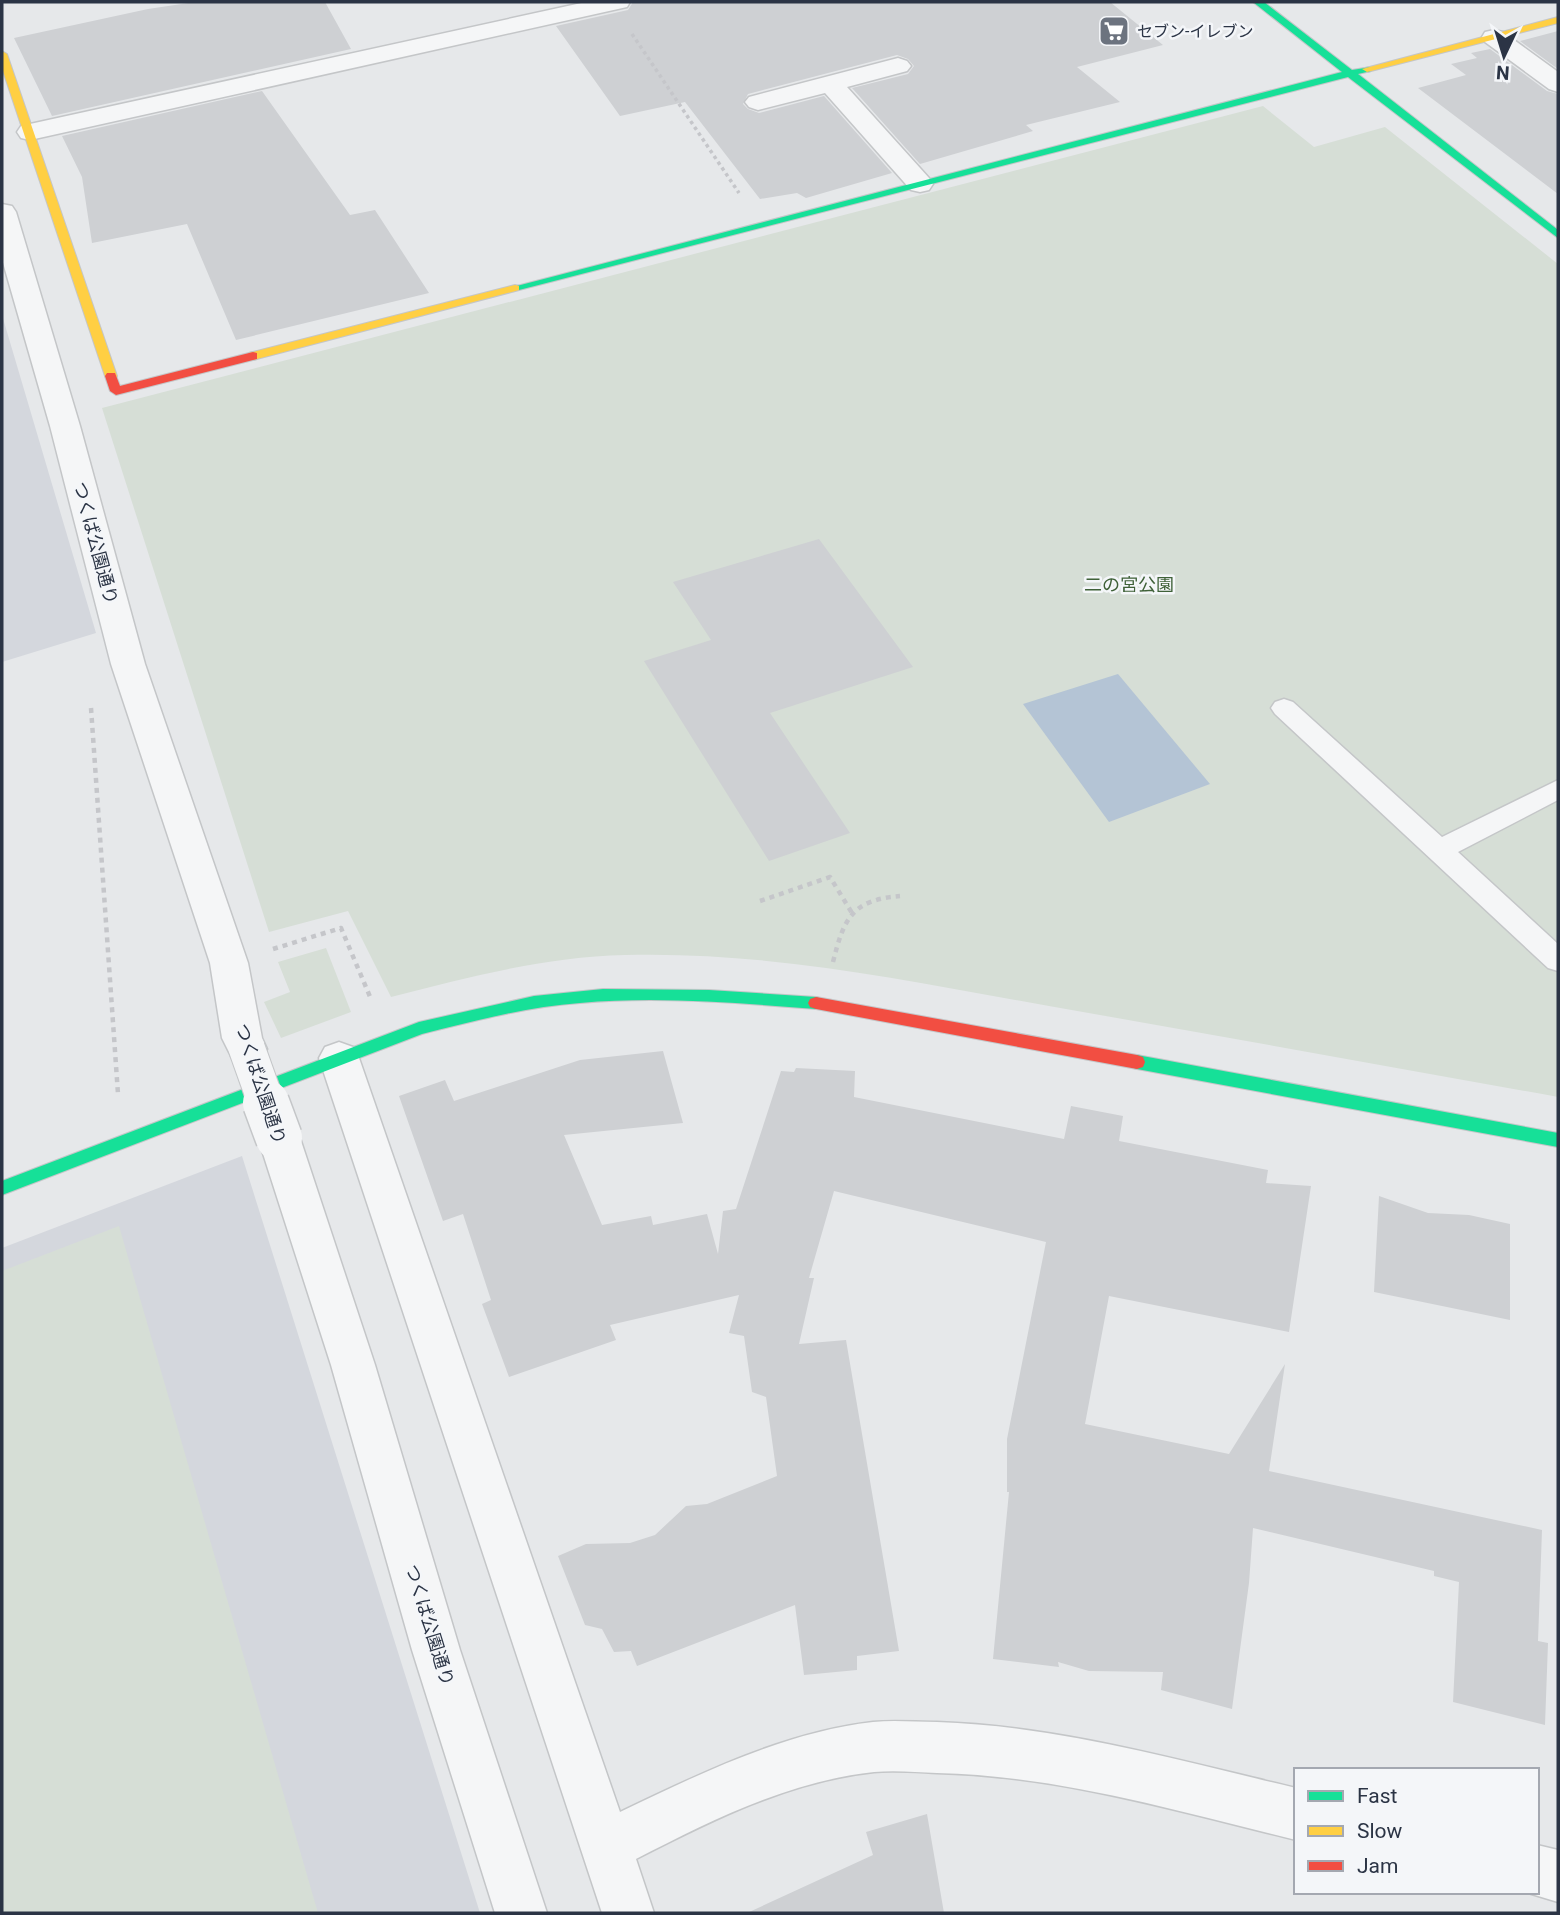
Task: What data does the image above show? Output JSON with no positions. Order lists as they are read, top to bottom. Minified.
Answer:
{"streets":{"street":["つくば公園通り"]},"parks":["二の宮公園"],"places":{"supermarket":["セブン-イレブン"]},"legend":["Fast","Slow","Jam"],"north":"bottom"}
